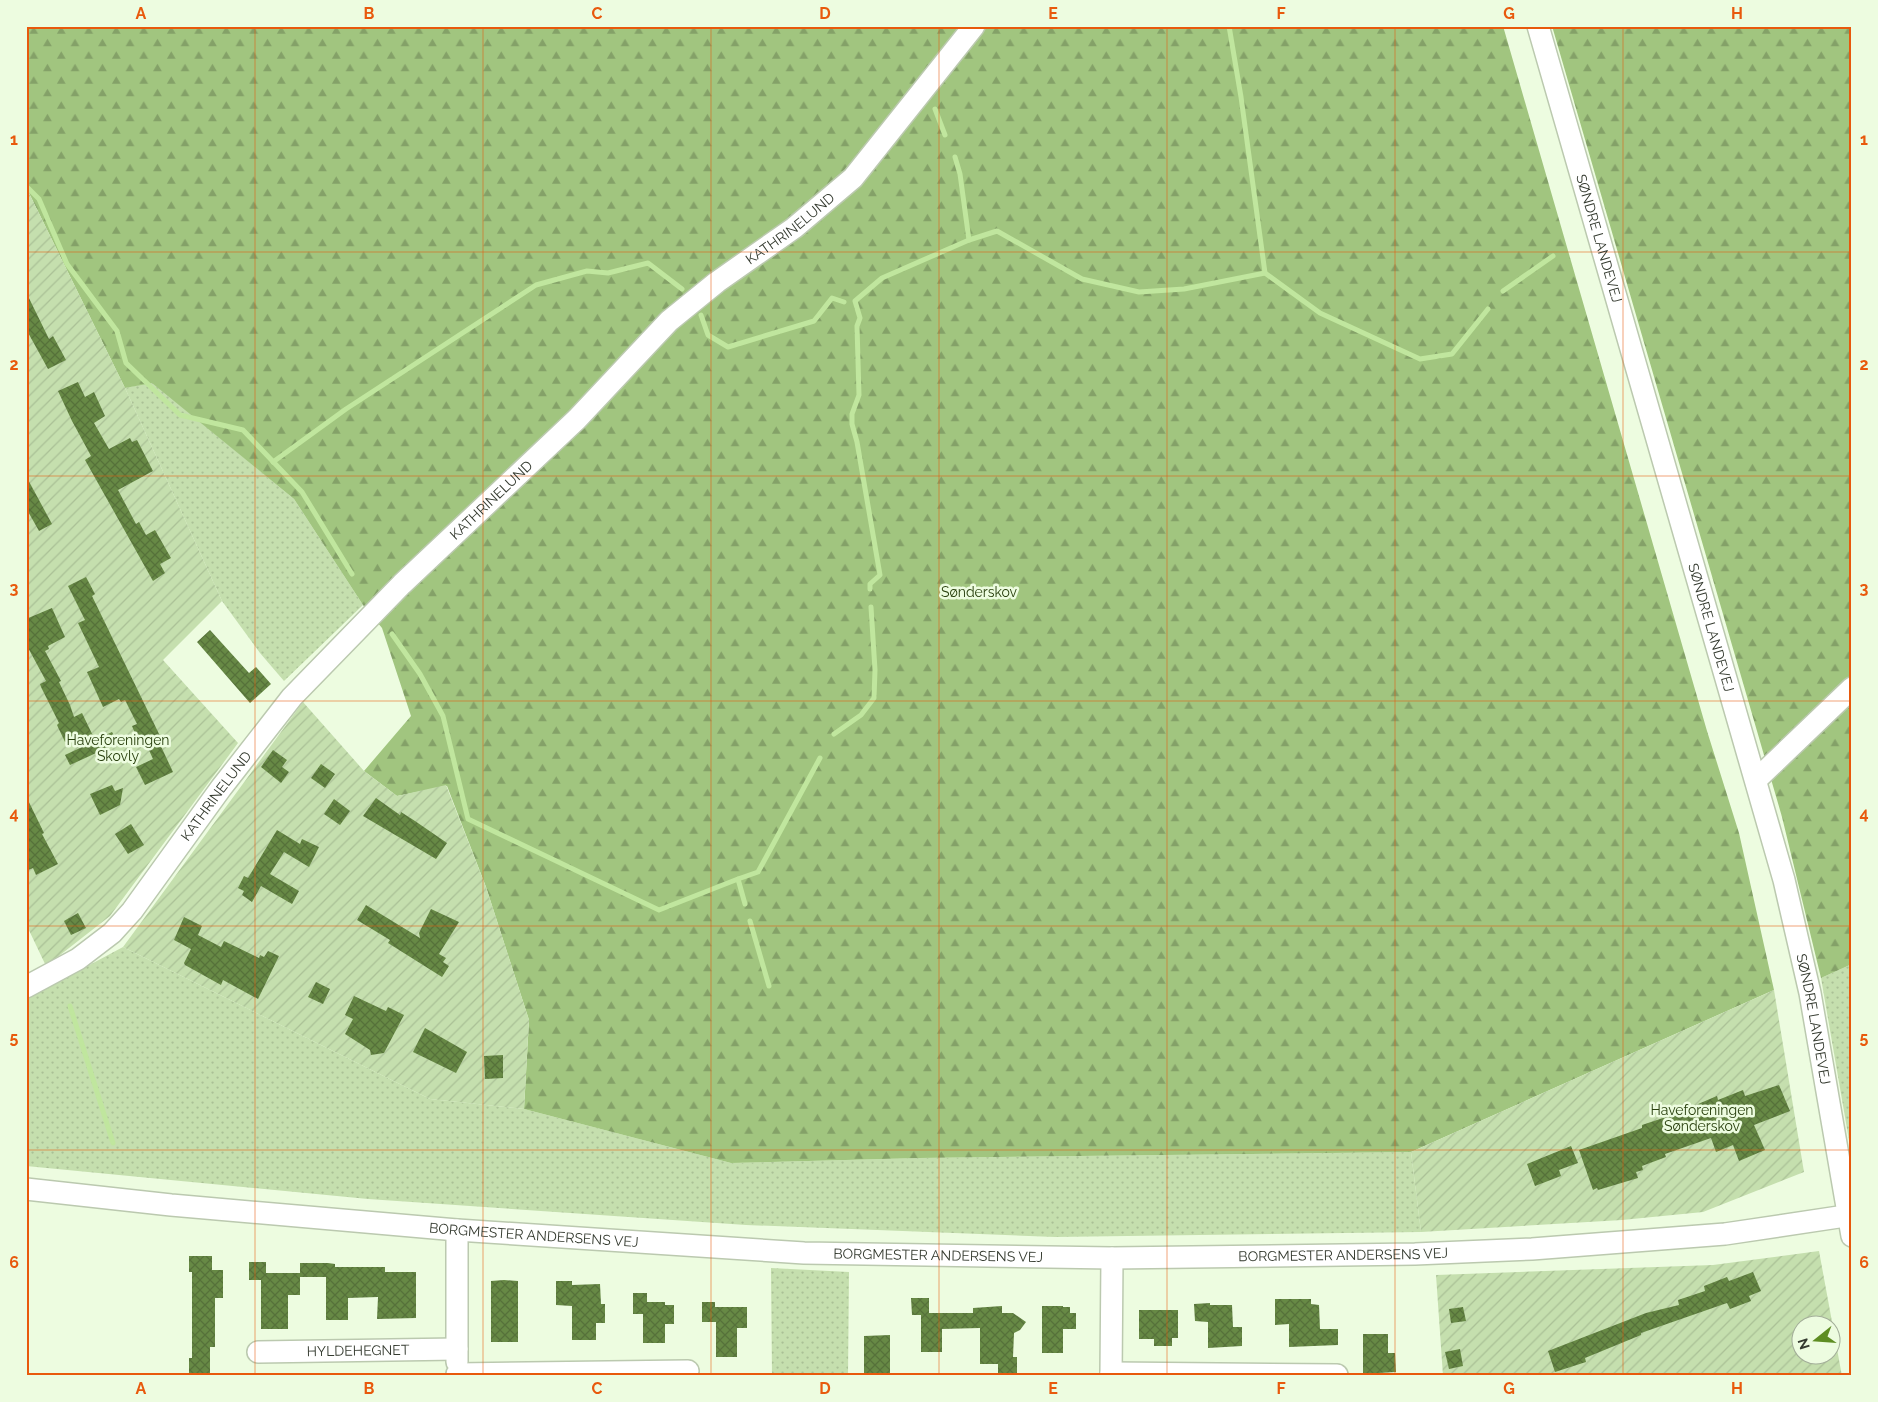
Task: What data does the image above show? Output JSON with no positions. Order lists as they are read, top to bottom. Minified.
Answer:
{"streets":{"street":["KATHRINELUND","SØNDRE LANDEVEJ","BORGMESTER ANDERSENS VEJ","HYLDEHEGNET"]},"crossings":[["SØNDRE LANDEVEJ","BORGMESTER ANDERSENS VEJ"]],"parks":["Sønderskov","Haveforeningen Skovly","Haveforeningen Sønderskov"],"north":"left","grid":{"columns":["A","B","C","D","E","F","G","H"],"rows":["1","2","3","4","5","6"]}}
